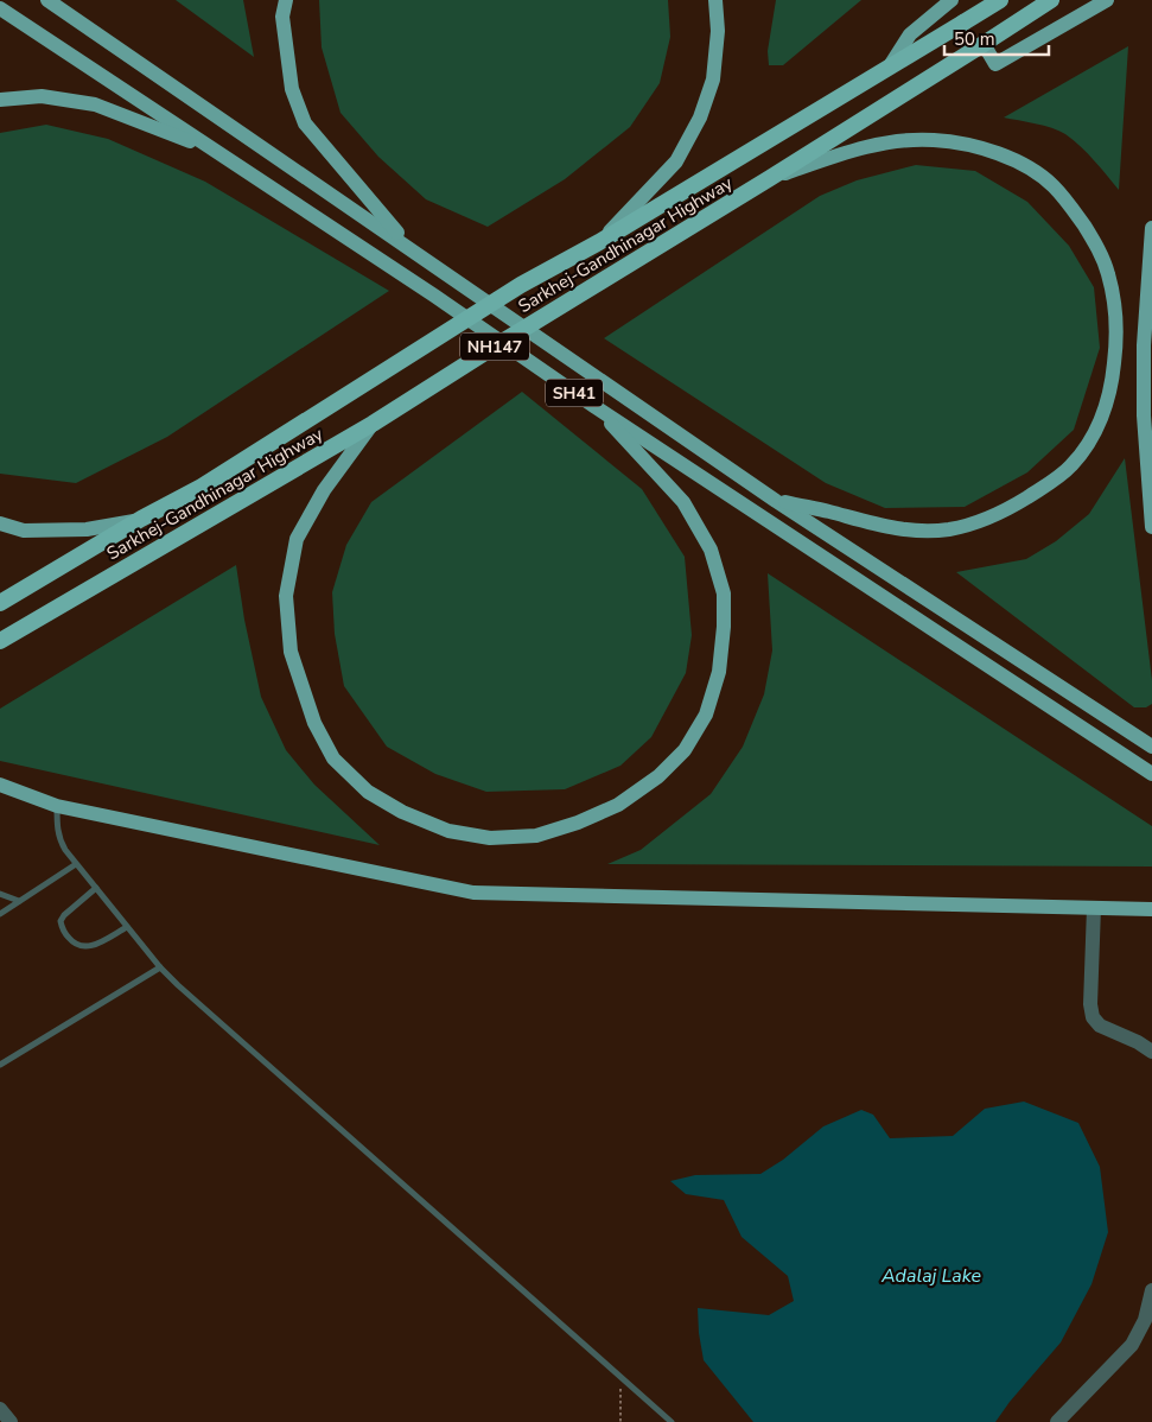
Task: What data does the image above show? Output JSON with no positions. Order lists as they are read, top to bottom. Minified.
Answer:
{"streets":{"highway":["Sarkhej-Gandhinagar Highway","NH147"],"main road":["SH41"]},"water":["Adalaj Lake"],"scale_bar":"50 m"}
